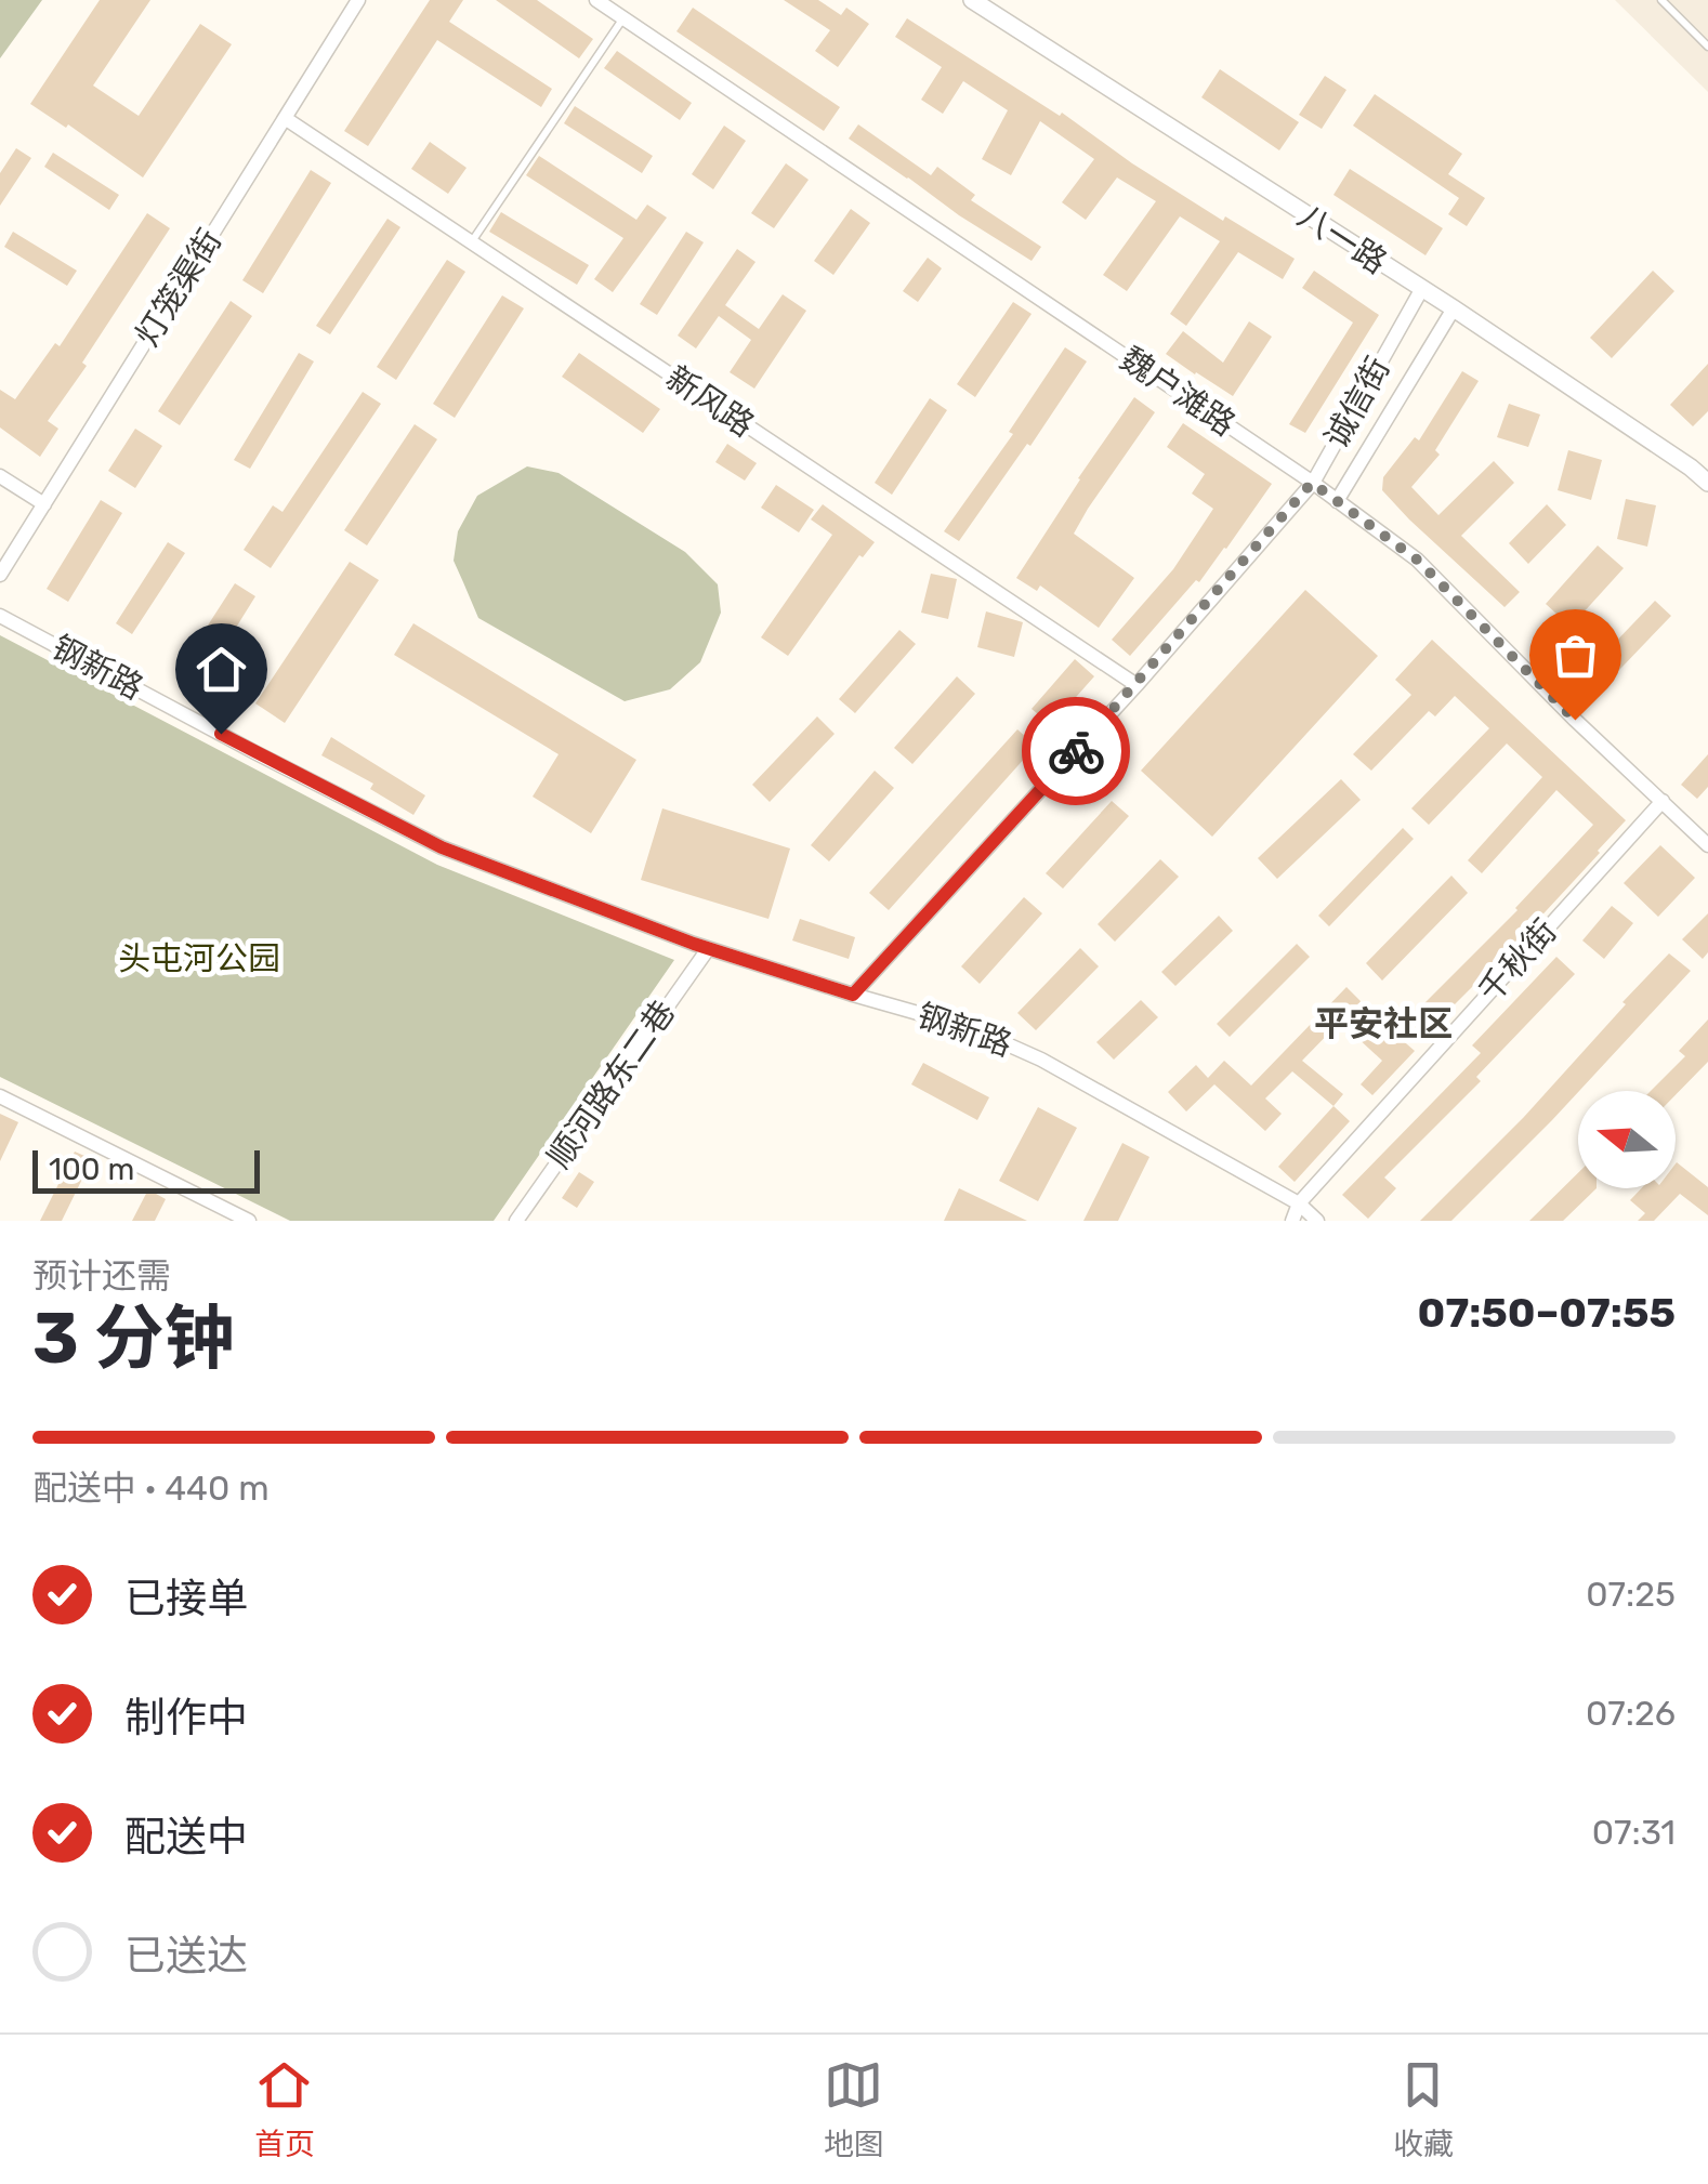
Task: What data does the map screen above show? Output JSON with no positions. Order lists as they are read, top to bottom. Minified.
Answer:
{"streets":{"street":["八一路","灯笼渠街","魏户滩路","新风路","诚信街","钢新路","千秋街","顺河路东二巷"]},"crossings":[["八一路","诚信街"],["灯笼渠街","新风路"],["魏户滩路","诚信街"],["魏户滩路","千秋街"],["新风路","诚信街"],["诚信街","钢新路"],["钢新路","千秋街"],["钢新路","顺河路东二巷"]],"districts":["平安社区"],"parks":["头屯河公园"],"scale_bar":"100 m","north":"left","page":{"scale":"100 m","heading":["3 分钟","预计还需","07:50–07:55"],"bar":"配送中 · 440 m","list":[["已接单","07:25"],["制作中","07:26"],["配送中","07:31"],"已送达"],"tabs":["首页","地图","收藏"]}}
